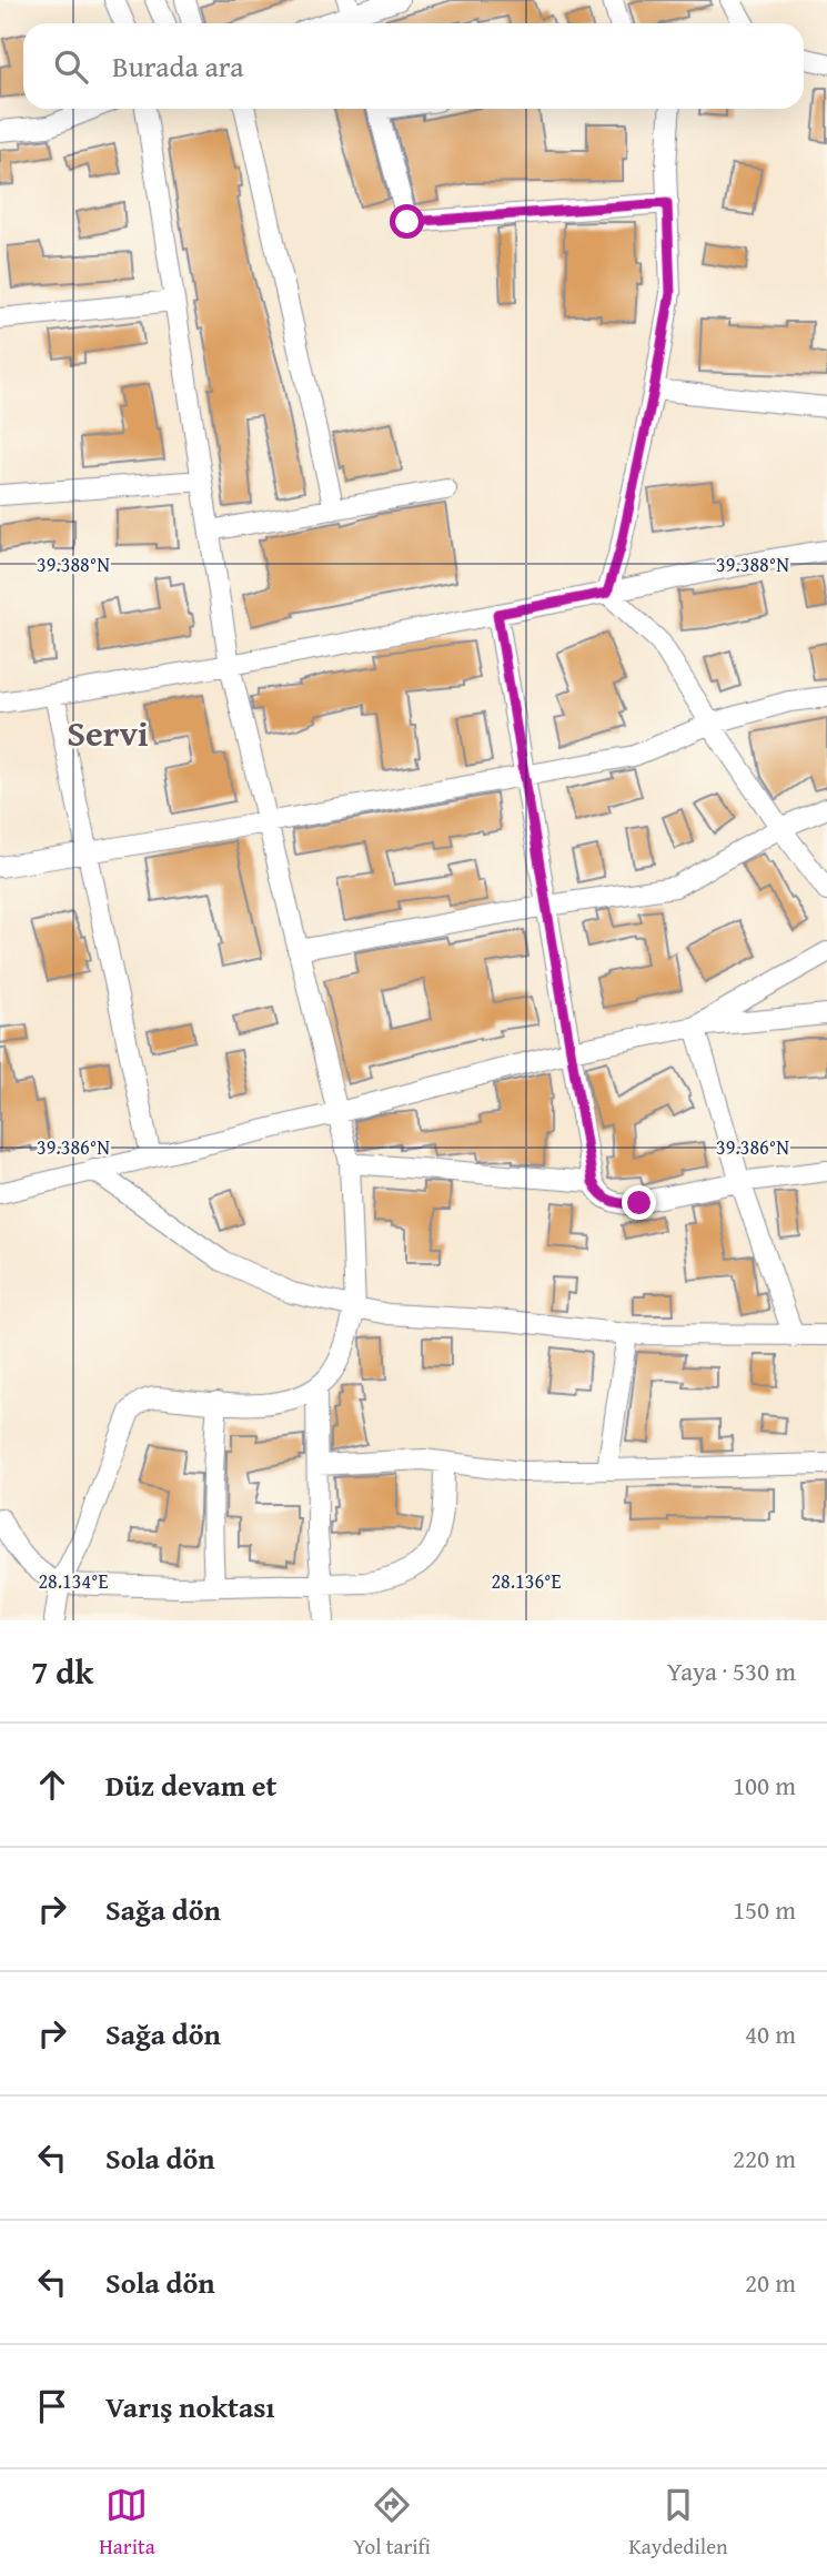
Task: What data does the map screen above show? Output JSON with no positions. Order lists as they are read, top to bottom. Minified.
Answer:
{"districts":["Servi"],"page":{"search":"Burada ara","heading":["7 dk","Yaya · 530 m"],"list":[["Düz devam et","100 m"],["Sağa dön","150 m"],["Sağa dön","40 m"],["Sola dön","220 m"],["Sola dön","20 m"],"Varış noktası"],"nav":["Harita","Yol tarifi","Kaydedilen"]},"coordinates":["39.388°N","39.386°N","28.134°E","28.136°E"]}
